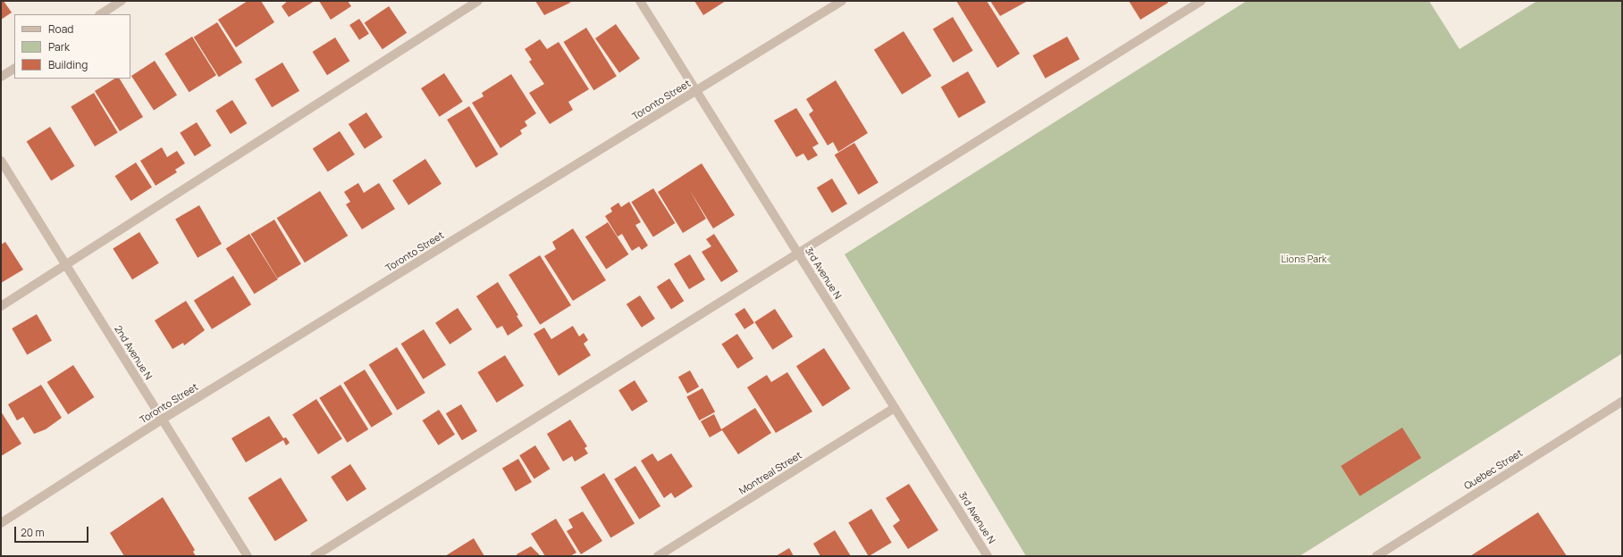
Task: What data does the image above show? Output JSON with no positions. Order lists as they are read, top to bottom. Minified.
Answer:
{"streets":{"street":["Toronto Street","3rd Avenue N","2nd Avenue N","Quebec Street","Montreal Street"]},"crossings":[["Toronto Street","3rd Avenue N"],["Toronto Street","2nd Avenue N"],["3rd Avenue N","Montreal Street"]],"parks":["Lions Park"],"legend":["Road","Park","Building"],"scale_bar":"20 m"}
